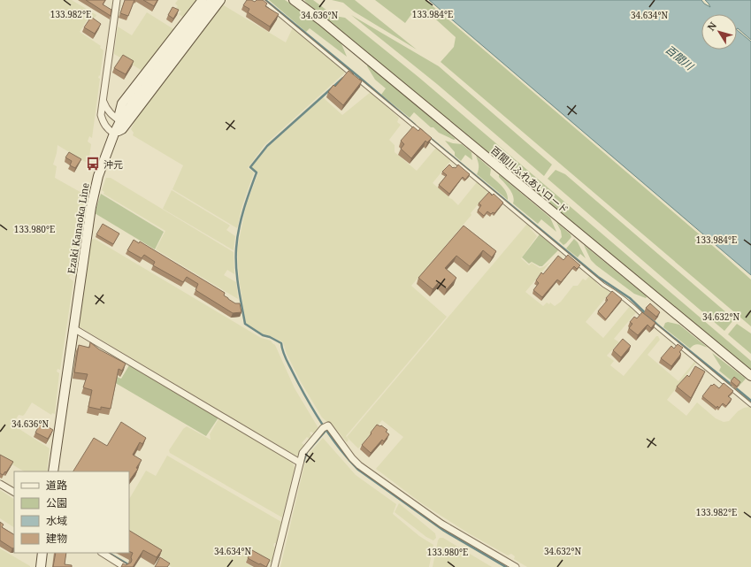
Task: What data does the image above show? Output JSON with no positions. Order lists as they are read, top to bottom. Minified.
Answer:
{"streets":{"main road":["百間川ふれあいロード","Ezaki Kanaoka Line"]},"water":["百間川"],"places":{"bus stop":["沖元"]},"legend":["道路","公園","水域","建物"],"north":"top left","coordinates":["133.982°E","133.984°E","34.636°N","34.634°N","133.980°E","34.632°N"]}
